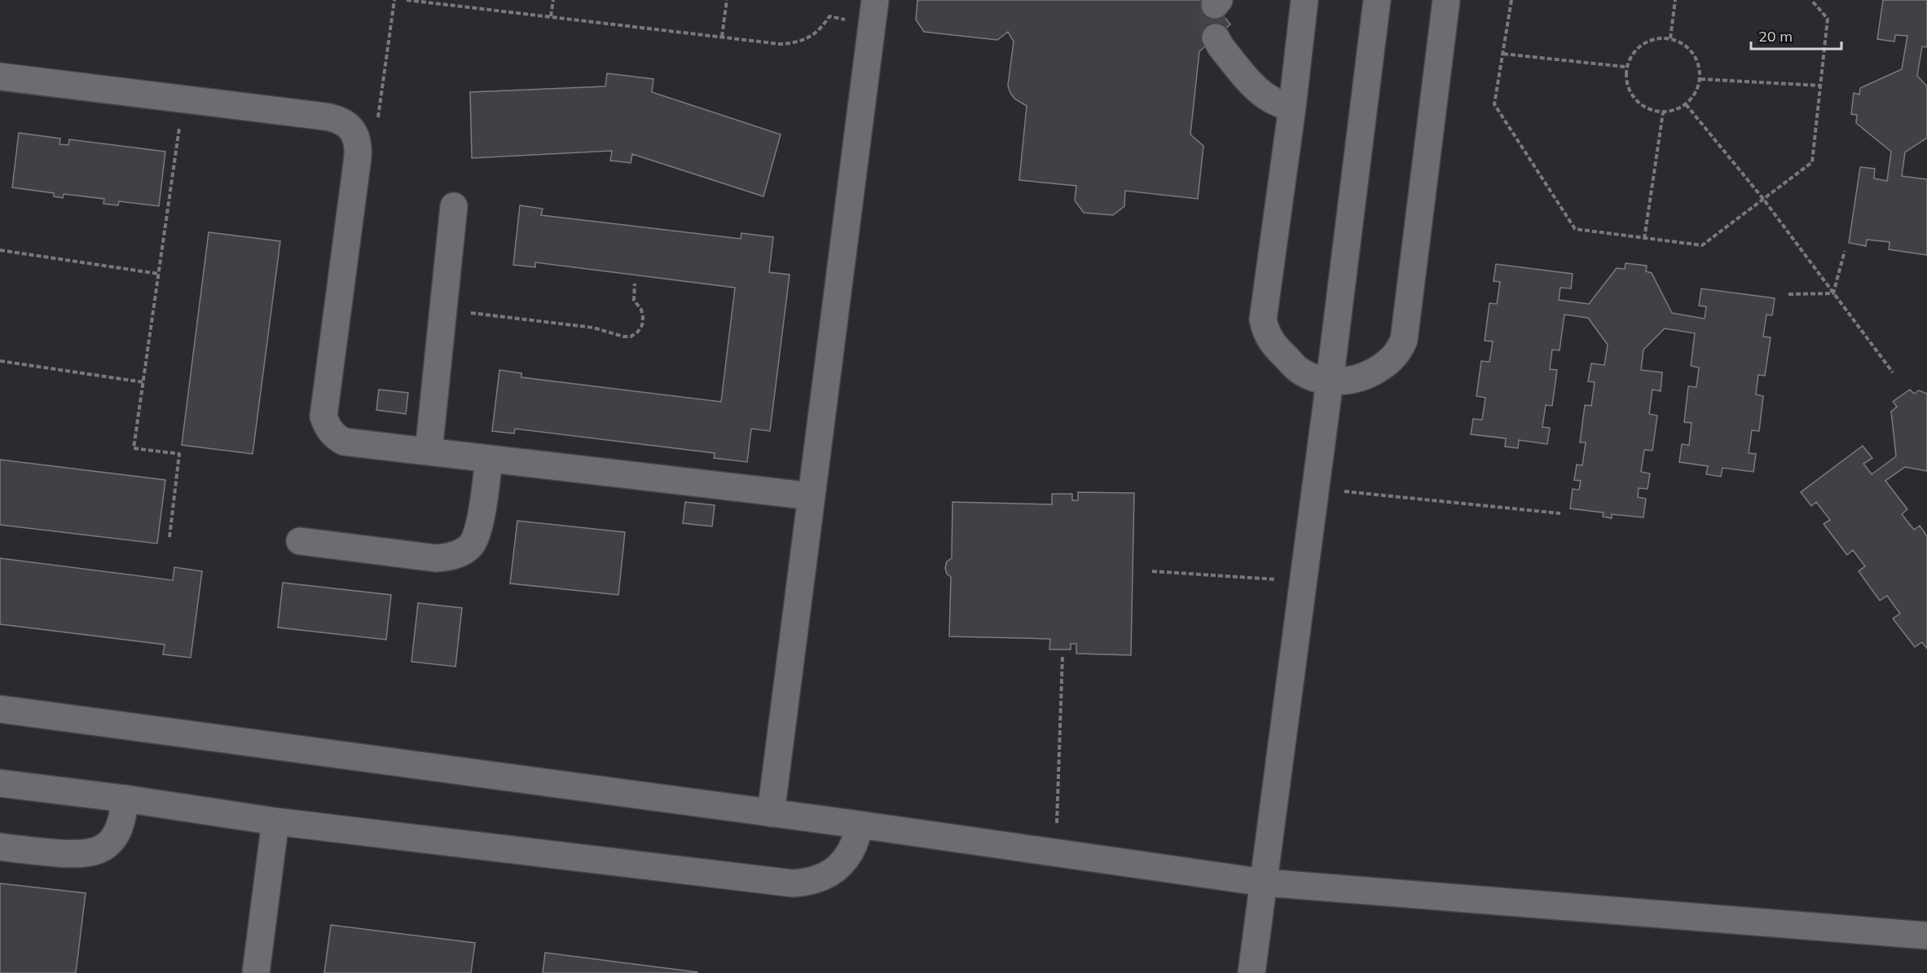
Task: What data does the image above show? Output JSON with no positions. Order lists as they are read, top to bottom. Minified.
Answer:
{"scale_bar":"20 m"}
